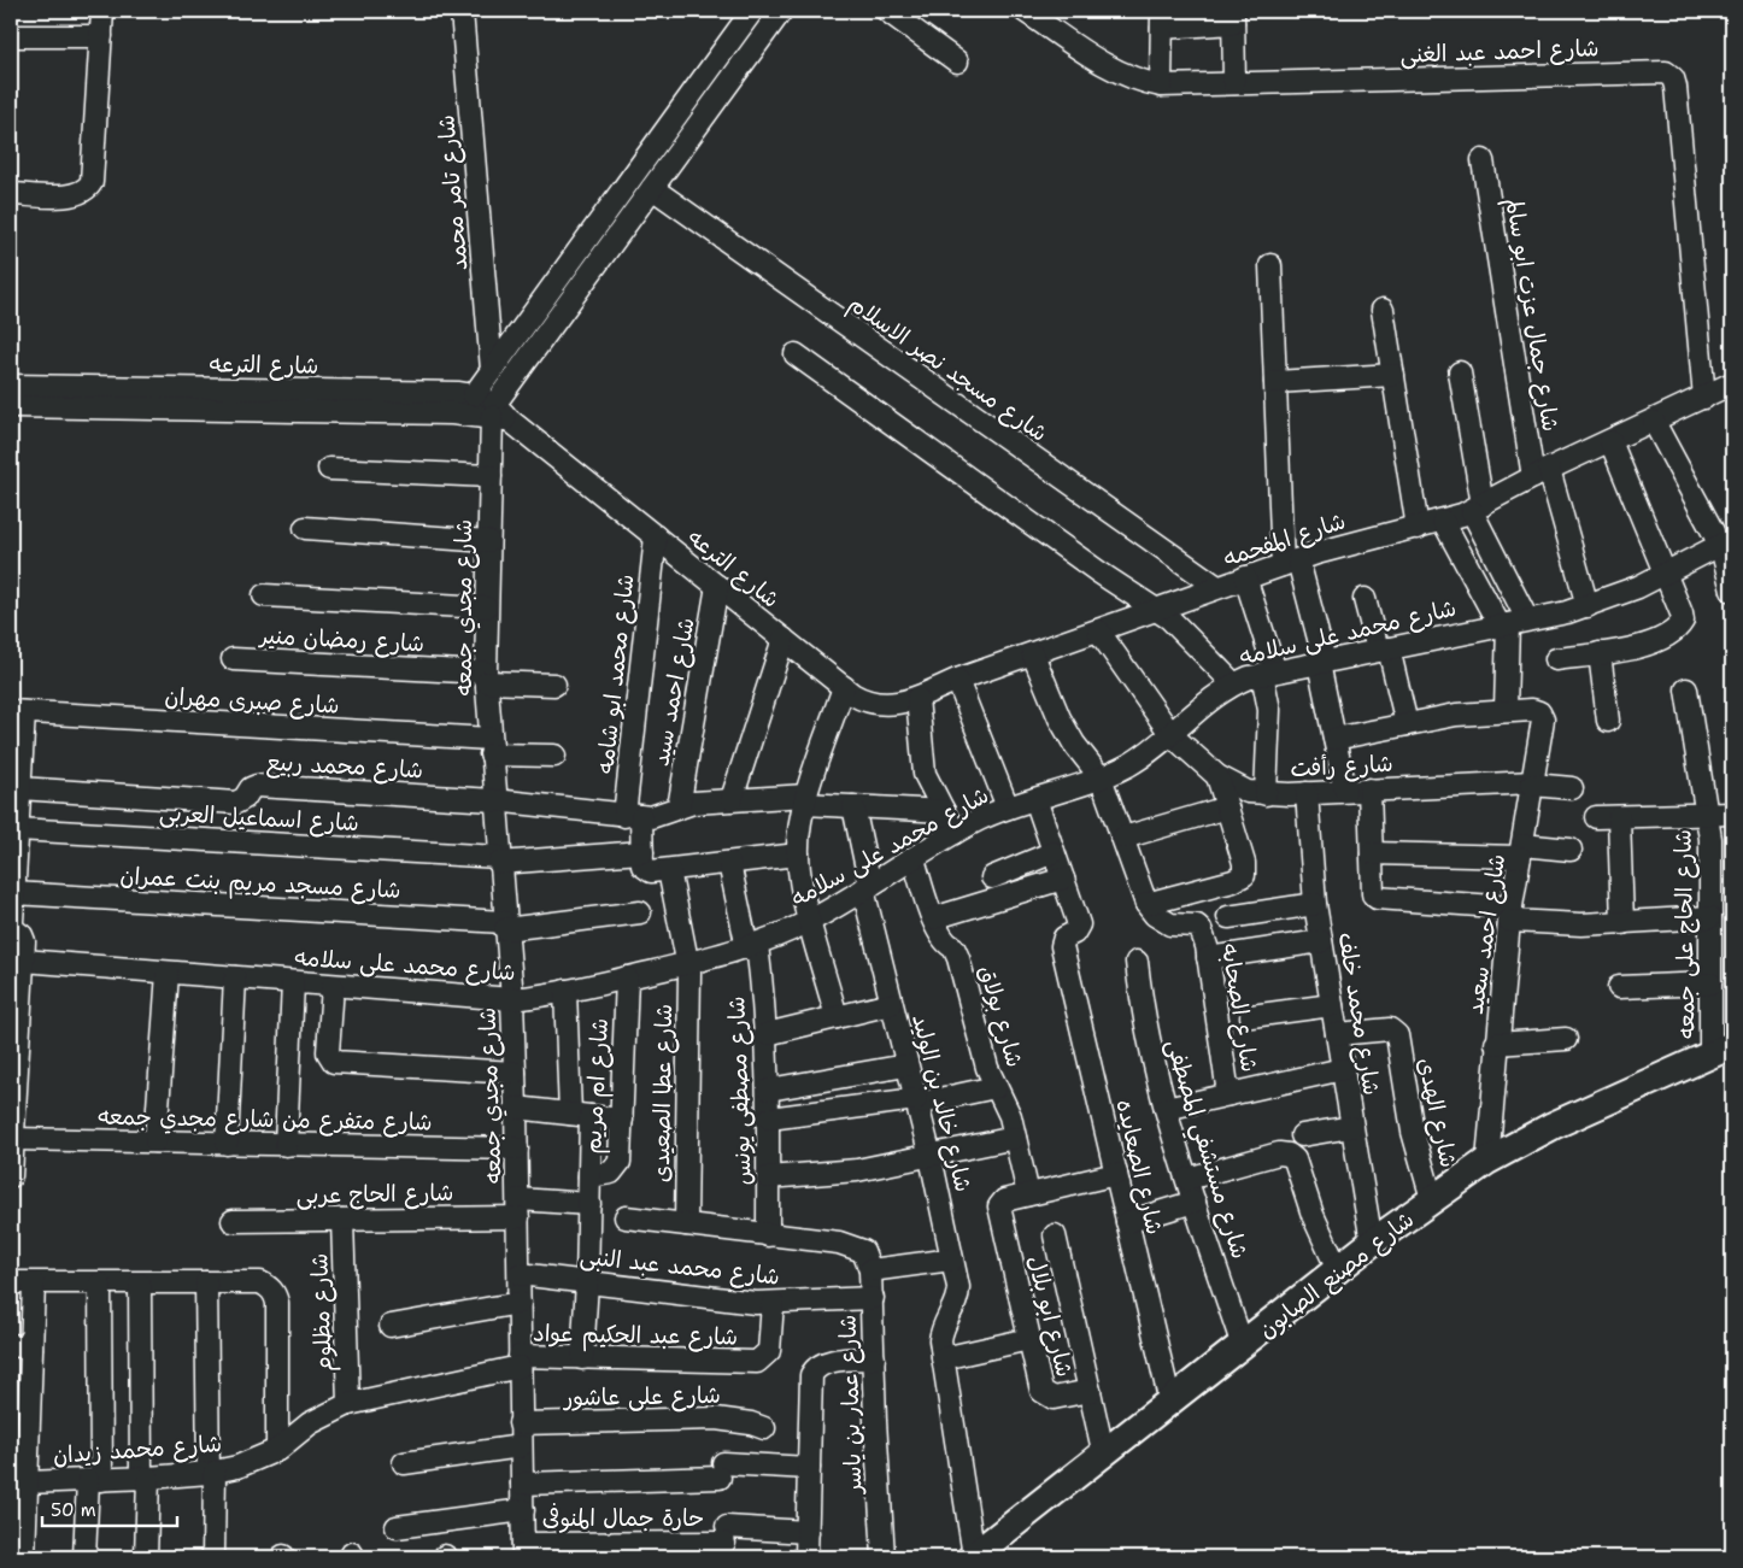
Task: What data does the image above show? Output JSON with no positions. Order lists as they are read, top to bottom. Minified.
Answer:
{"streets":{"street":["شارع احمد عبد الغنى","شارع تامر محمد","شارع جمال عزت ابو سالم","شارع الترعه","شارع مسجد نصر الاسلام","شارع المفحمه","شارع مجدي جمعه","شارع محمد على سلامه","شارع رمضان منير","شارع محمد ابو شامه","شارع احمد سيد","شارع صبرى مهران","شارع محمد ربيع","شارع رأفت","شارع اسماعيل العربى","شارع مسجد مريم بنت عمران","شارع احمد سعيد","شارع الحاج على جمعه","شارع الصحابه","شارع محمد خلف","شارع بولاق","شارع ام مريم","شارع مصطفى يونس","شارع عطا الصعيدى","شارع خالد بن الوليد","شارع الهدى","شارع متفرع من شارع مجدي جمعه","شارع مستشفي المصطفى","شارع الصعايده","شارع الحاج عربى","شارع محمد عبد النبى","شارع مصنع الصابون","شارع مظلوم","شارع ابو بلال","شارع عبد الحكيم عواد","شارع على عاشور","شارع عمار بن ياسر","شارع محمد زيدان","حارة جمال المنوفى"]},"crossings":[["شارع احمد عبد الغنى","شارع المفحمه"],["شارع جمال عزت ابو سالم","شارع المفحمه"],["شارع جمال عزت ابو سالم","شارع محمد على سلامه"],["شارع الترعه","شارع المفحمه"],["شارع الترعه","شارع مجدي جمعه"],["شارع الترعه","شارع محمد ابو شامه"],["شارع الترعه","شارع احمد سيد"],["شارع مسجد نصر الاسلام","شارع المفحمه"],["شارع المفحمه","شارع رأفت"],["شارع مجدي جمعه","شارع محمد على سلامه"],["شارع مجدي جمعه","شارع رمضان منير"],["شارع مجدي جمعه","شارع صبرى مهران"],["شارع مجدي جمعه","شارع محمد ربيع"],["شارع مجدي جمعه","شارع اسماعيل العربى"],["شارع مجدي جمعه","شارع مسجد مريم بنت عمران"],["شارع مجدي جمعه","شارع متفرع من شارع مجدي جمعه"],["شارع مجدي جمعه","شارع الحاج عربى"],["شارع مجدي جمعه","شارع محمد عبد النبى"],["شارع مجدي جمعه","شارع عبد الحكيم عواد"],["شارع مجدي جمعه","شارع على عاشور"],["شارع مجدي جمعه","شارع محمد زيدان"],["شارع مجدي جمعه","حارة جمال المنوفى"],["شارع محمد على سلامه","شارع رأفت"],["شارع محمد على سلامه","شارع بولاق"],["شارع محمد على سلامه","شارع ام مريم"],["شارع محمد على سلامه","شارع مصطفى يونس"],["شارع محمد على سلامه","شارع عطا الصعيدى"],["شارع محمد على سلامه","شارع خالد بن الوليد"],["شارع محمد ابو شامه","شارع محمد ربيع"],["شارع محمد ابو شامه","شارع اسماعيل العربى"],["شارع احمد سيد","شارع محمد ربيع"],["شارع محمد ربيع","شارع خالد بن الوليد"],["شارع رأفت","شارع احمد سعيد"],["شارع رأفت","شارع محمد خلف"],["شارع احمد سعيد","شارع مصنع الصابون"],["شارع الحاج على جمعه","شارع مصنع الصابون"],["شارع محمد خلف","شارع الهدى"],["شارع محمد خلف","شارع مصنع الصابون"],["شارع بولاق","شارع ابو بلال"],["شارع الهدى","شارع مصنع الصابون"],["شارع مستشفي المصطفى","شارع مصنع الصابون"],["شارع الصعايده","شارع مصنع الصابون"],["شارع الحاج عربى","شارع مظلوم"],["شارع محمد عبد النبى","شارع عبد الحكيم عواد"],["شارع محمد عبد النبى","شارع عمار بن ياسر"],["شارع مظلوم","شارع محمد زيدان"],["شارع عبد الحكيم عواد","شارع محمد زيدان"]],"scale_bar":"50 m"}
